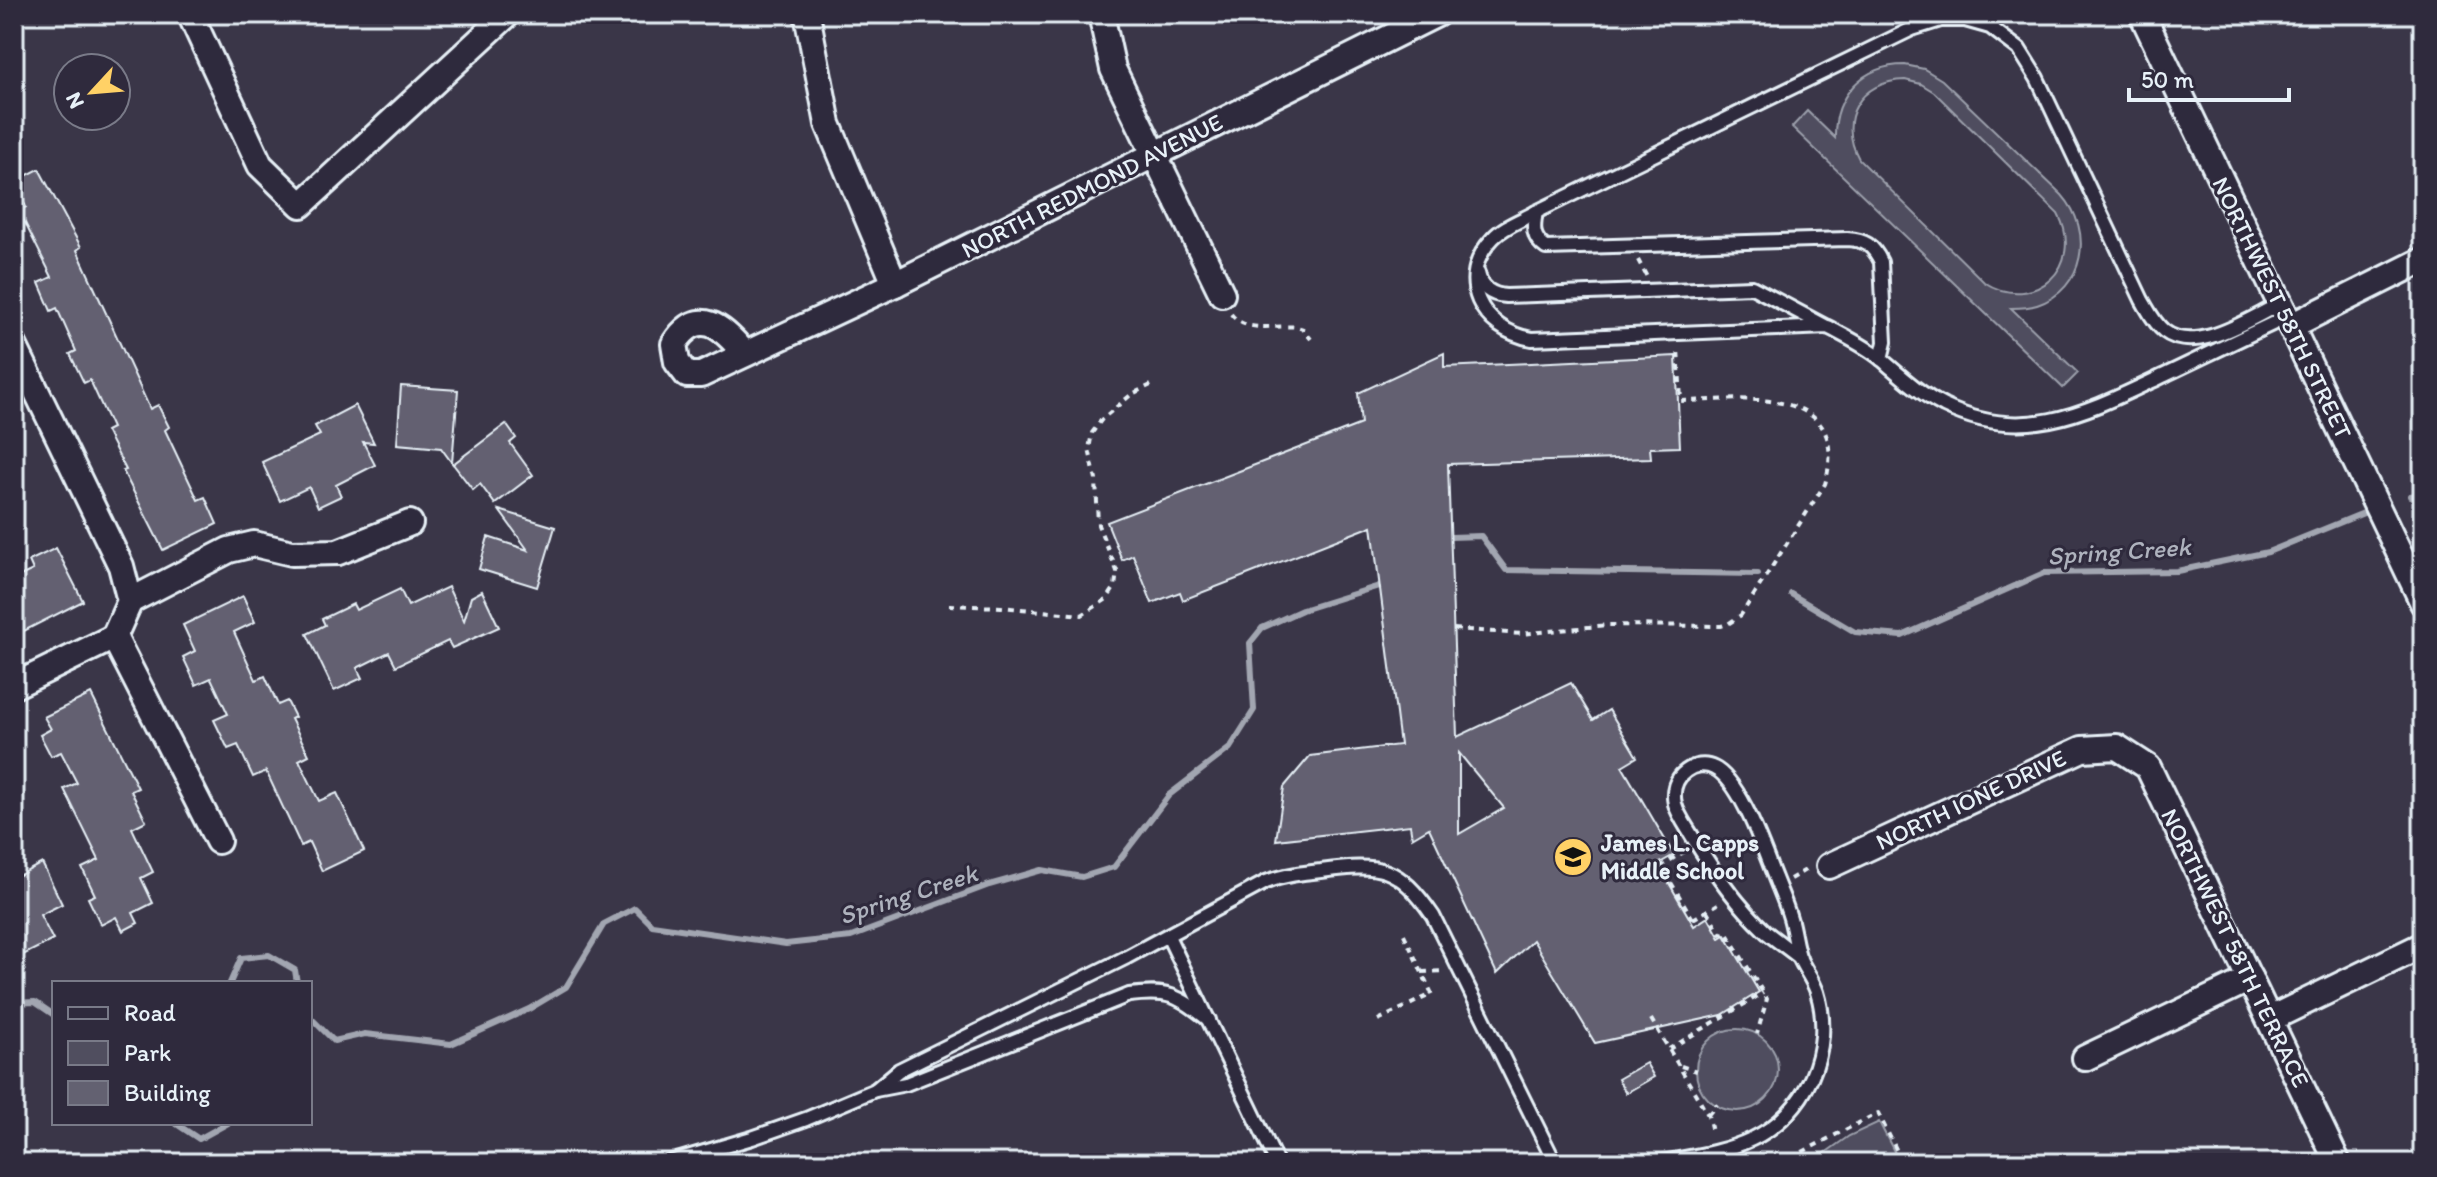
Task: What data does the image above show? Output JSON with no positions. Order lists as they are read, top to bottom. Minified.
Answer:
{"streets":{"street":["NORTH REDMOND AVENUE","NORTHWEST 58TH STREET","NORTH IONE DRIVE","NORTHWEST 58TH TERRACE"]},"crossings":[["NORTH IONE DRIVE","NORTHWEST 58TH TERRACE"]],"water":["Spring Creek"],"places":{"school or university":["James L. Capps Middle School"]},"legend":["Road","Park","Building"],"scale_bar":"50 m","north":"bottom left"}
